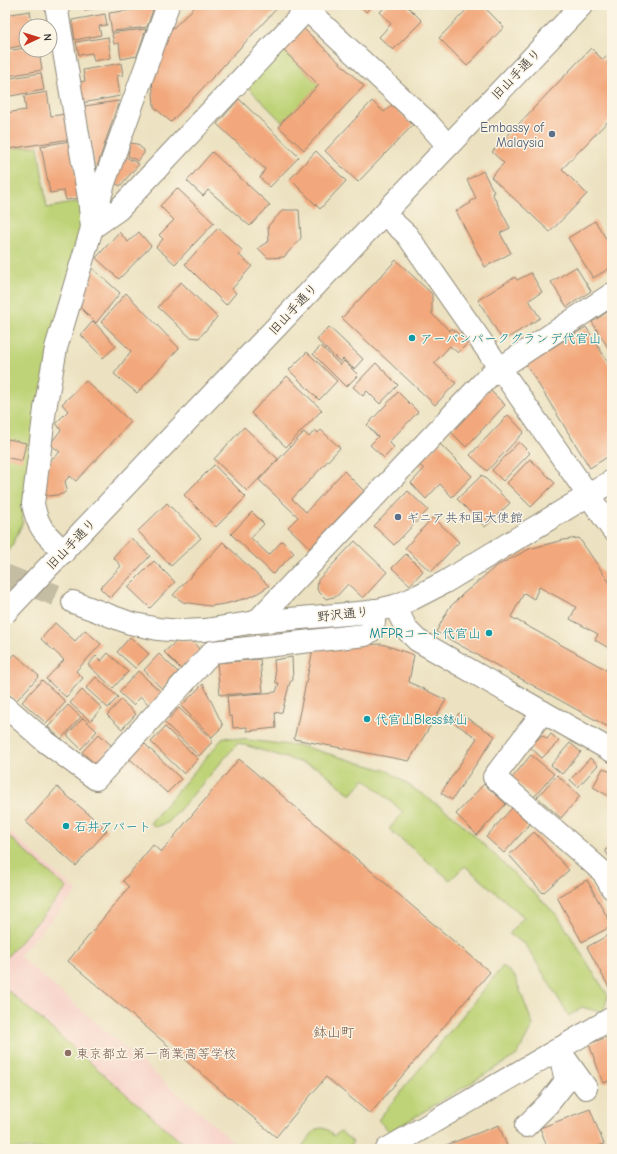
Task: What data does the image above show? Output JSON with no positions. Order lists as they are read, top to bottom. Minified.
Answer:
{"streets":{"street":["旧山手通り","野沢通り"]},"districts":["鉢山町"],"places":["Embassy of Malaysia","アーバンパークグランデ代官山","ギニア共和国大使館","MFPRコート代官山","代官山Bless鉢山","石井アパート","東京都立 第一商業高等学校"],"north":"right"}
